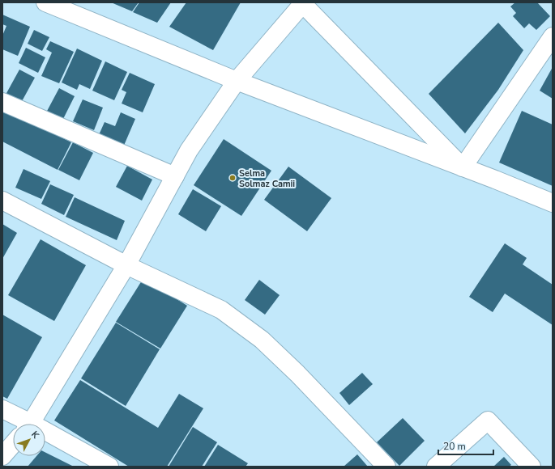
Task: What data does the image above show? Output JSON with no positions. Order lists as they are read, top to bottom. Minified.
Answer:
{"places":["Selma Solmaz Camii"],"scale_bar":"20 m","north":"top right"}
